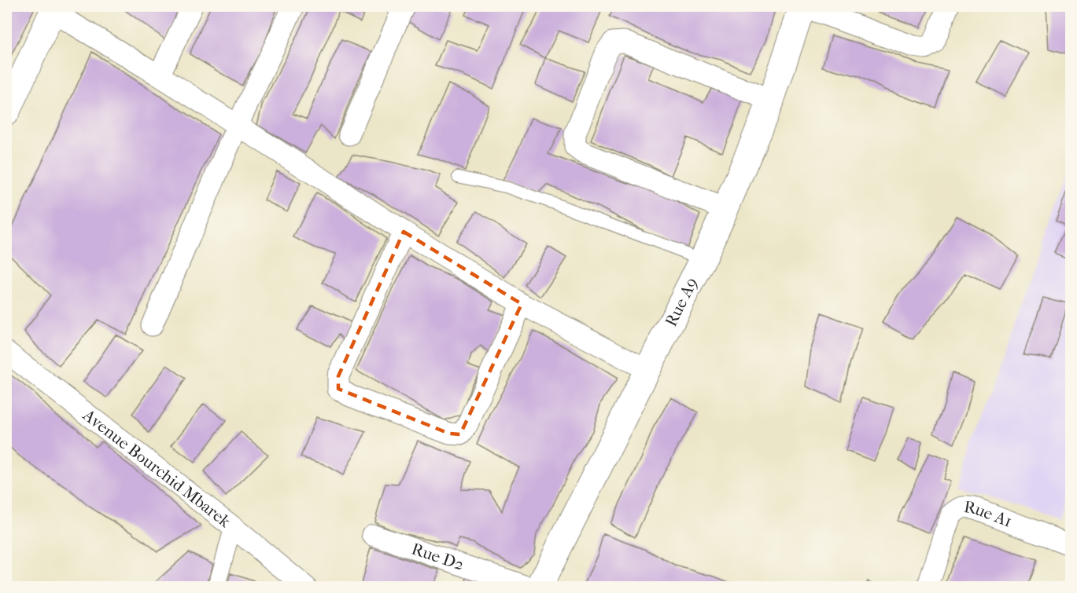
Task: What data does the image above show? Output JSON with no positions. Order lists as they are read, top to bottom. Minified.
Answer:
{"streets":{"street":["Rue A9","Avenue Bourchid Mbarek","Rue A1","Rue D2"]}}
